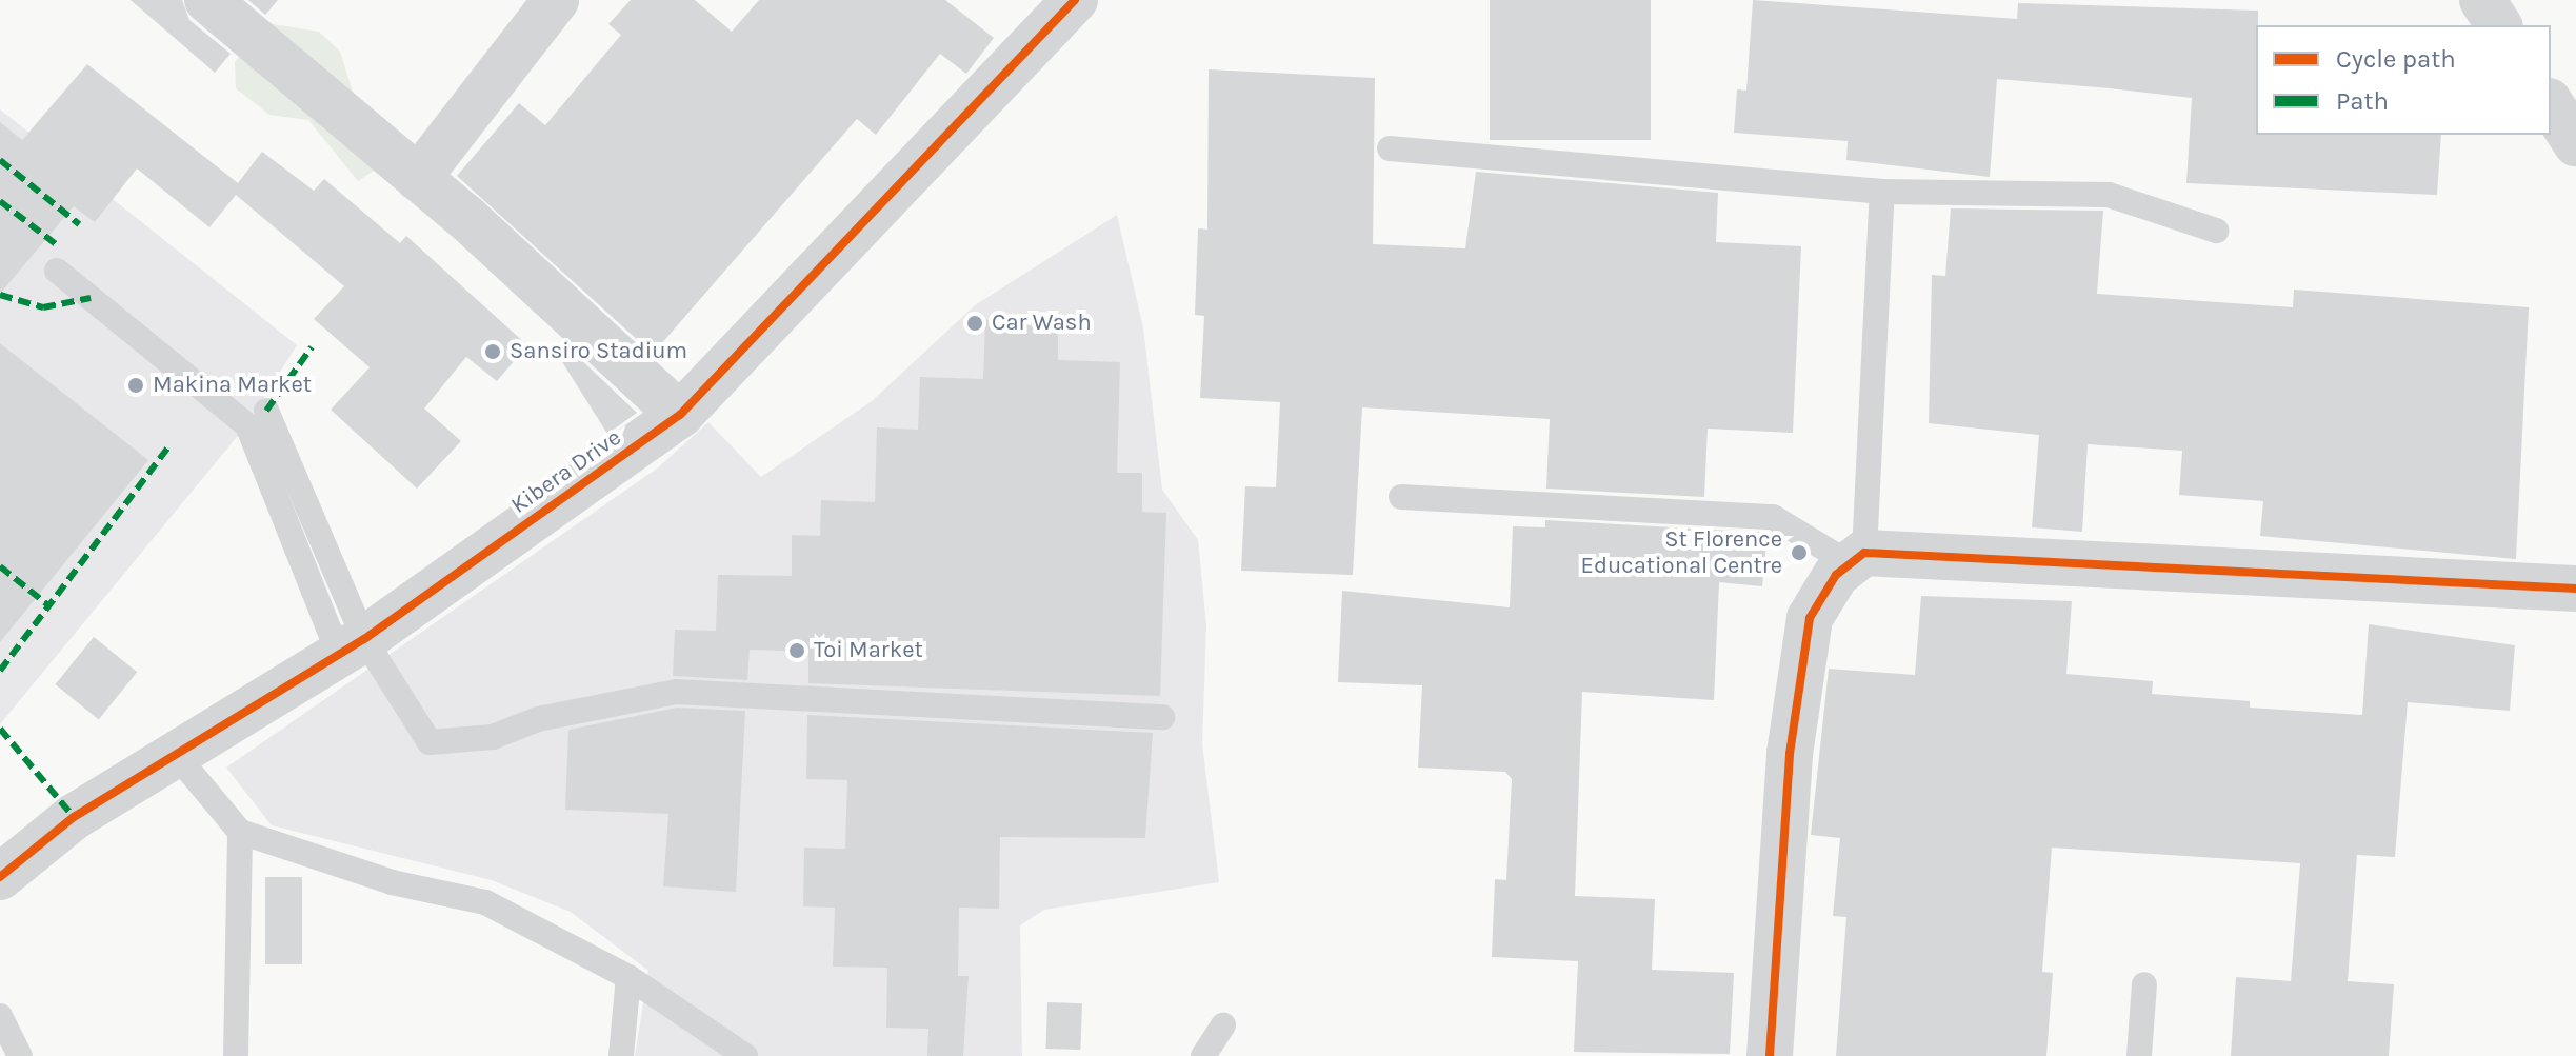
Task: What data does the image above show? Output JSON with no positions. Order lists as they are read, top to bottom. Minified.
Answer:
{"streets":{"street":["Kibera Drive"]},"places":["Car Wash","Sansiro Stadium","Makina Market","St Florence Educational Centre","Toi Market"],"legend":["Cycle path","Path"]}
